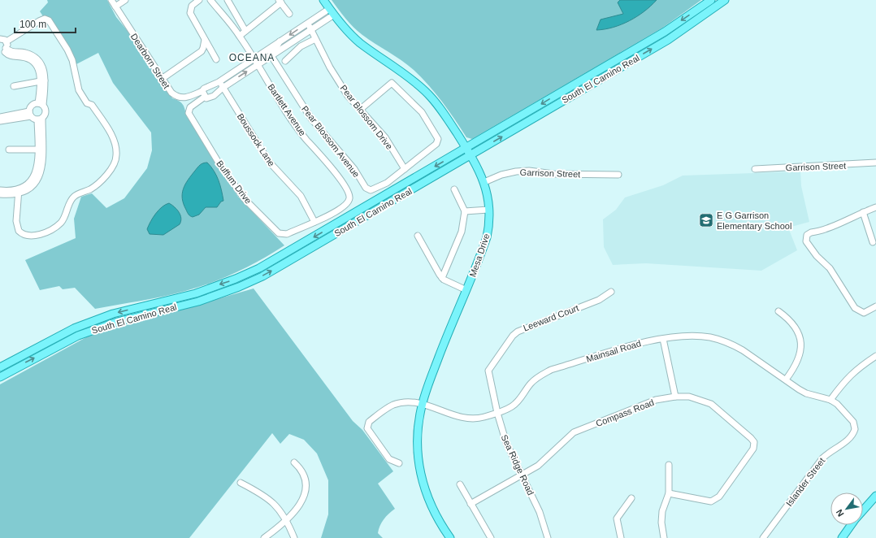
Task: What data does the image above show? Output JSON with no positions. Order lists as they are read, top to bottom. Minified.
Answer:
{"streets":{"main road":["South El Camino Real","Mesa Drive"],"street":["Dearborn Street","Bartlett Avenue","Pear Blossom Drive","Boussock Lane","Pear Blossom Avenue","Garrison Street","Buffum Drive","Leeward Court","Mainsail Road","Compass Road","Sea Ridge Road","Islander Street"]},"crossings":[["Dearborn Street","Buffum Drive"],["South El Camino Real","Mesa Drive"],["Bartlett Avenue","Boussock Lane"],["Bartlett Avenue","Buffum Drive"],["Pear Blossom Drive","Pear Blossom Avenue"],["Boussock Lane","Buffum Drive"],["Garrison Street","Mesa Drive"],["Mesa Drive","Mainsail Road"],["Leeward Court","Sea Ridge Road"],["Mainsail Road","Sea Ridge Road"],["Mainsail Road","Islander Street"],["Compass Road","Sea Ridge Road"]],"districts":["OCEANA"],"places":{"school or university":["E G Garrison Elementary School"]},"scale_bar":"100 m","north":"bottom left"}
